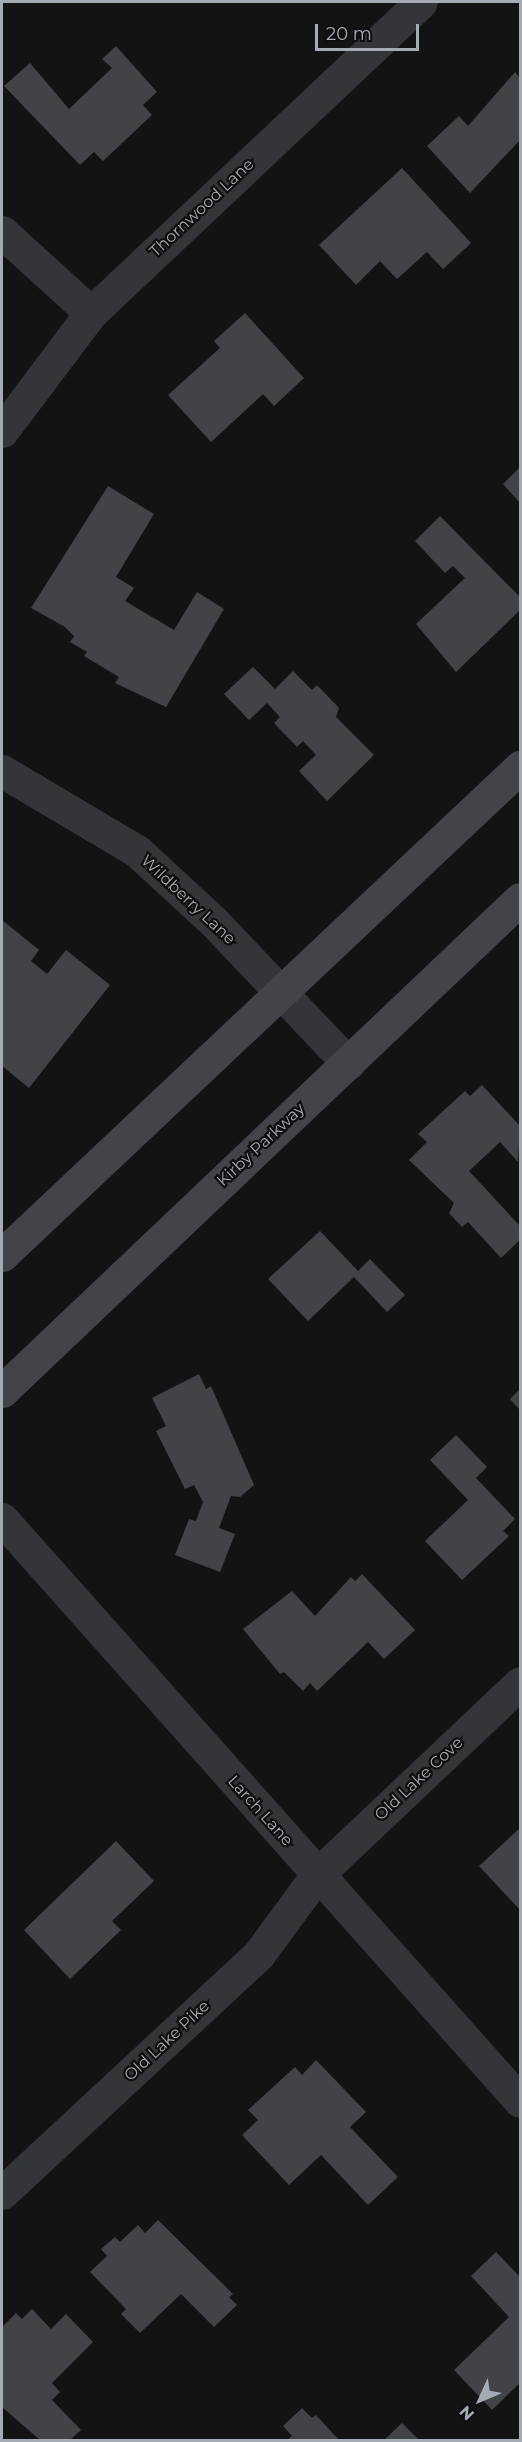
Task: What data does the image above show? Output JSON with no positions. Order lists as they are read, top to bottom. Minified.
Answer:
{"streets":{"main road":["Kirby Parkway"],"street":["Thornwood Lane","Wildberry Lane","Old Lake Cove","Larch Lane","Old Lake Pike"]},"crossings":[["Wildberry Lane","Kirby Parkway"],["Old Lake Cove","Larch Lane"],["Old Lake Cove","Old Lake Pike"],["Larch Lane","Old Lake Pike"]],"scale_bar":"20 m","north":"bottom left"}
